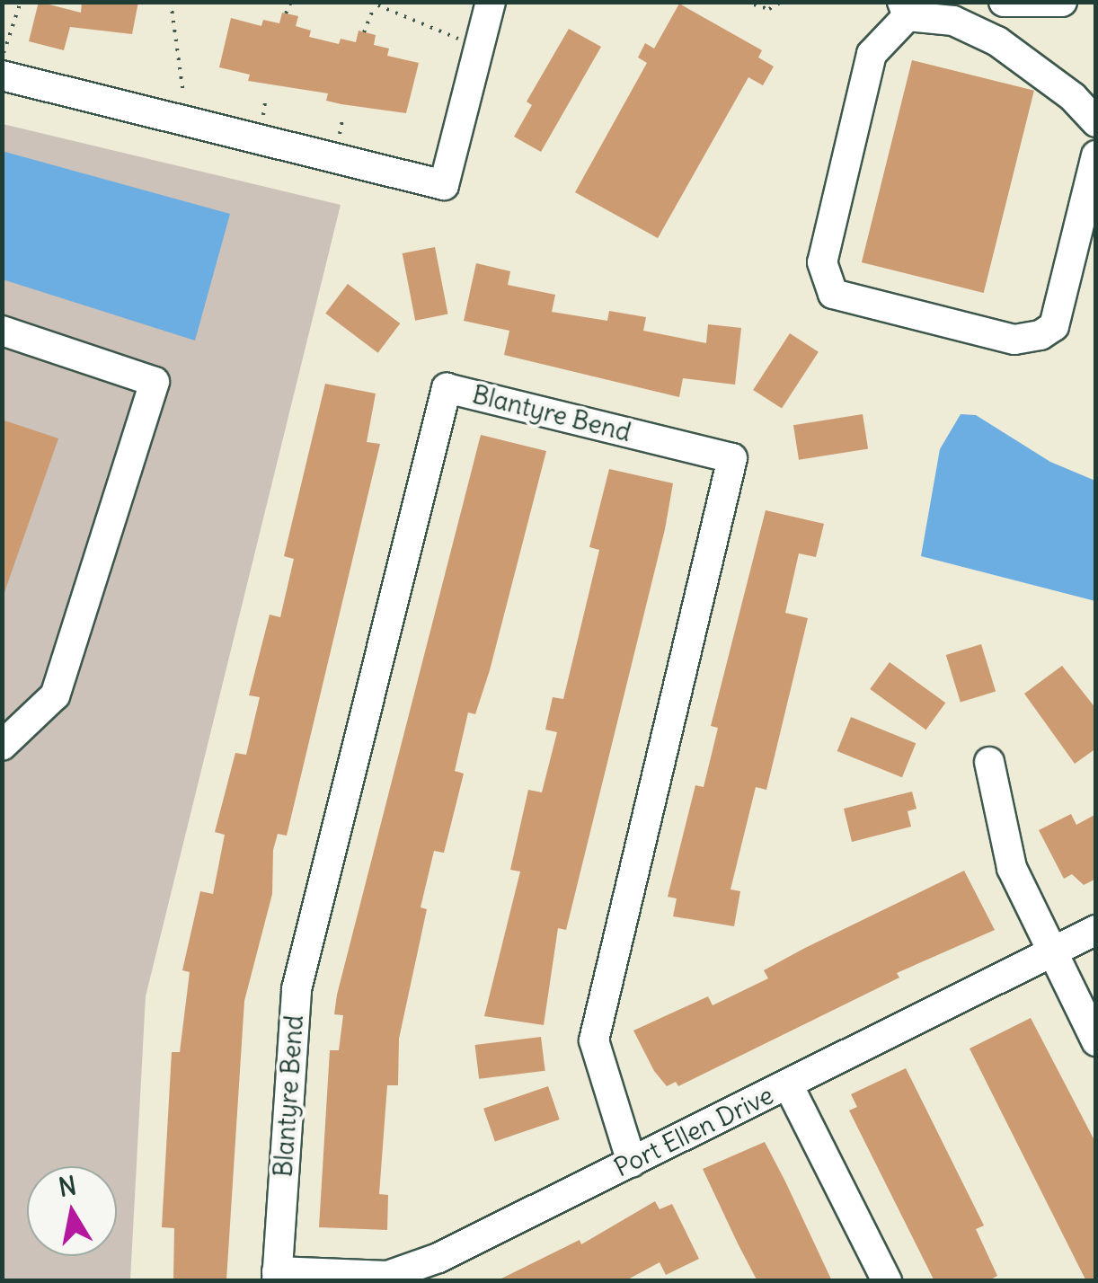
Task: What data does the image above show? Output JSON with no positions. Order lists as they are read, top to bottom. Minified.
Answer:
{"streets":{"street":["Blantyre Bend","Port Ellen Drive"]},"crossings":[["Blantyre Bend","Port Ellen Drive"]],"north":"top"}
